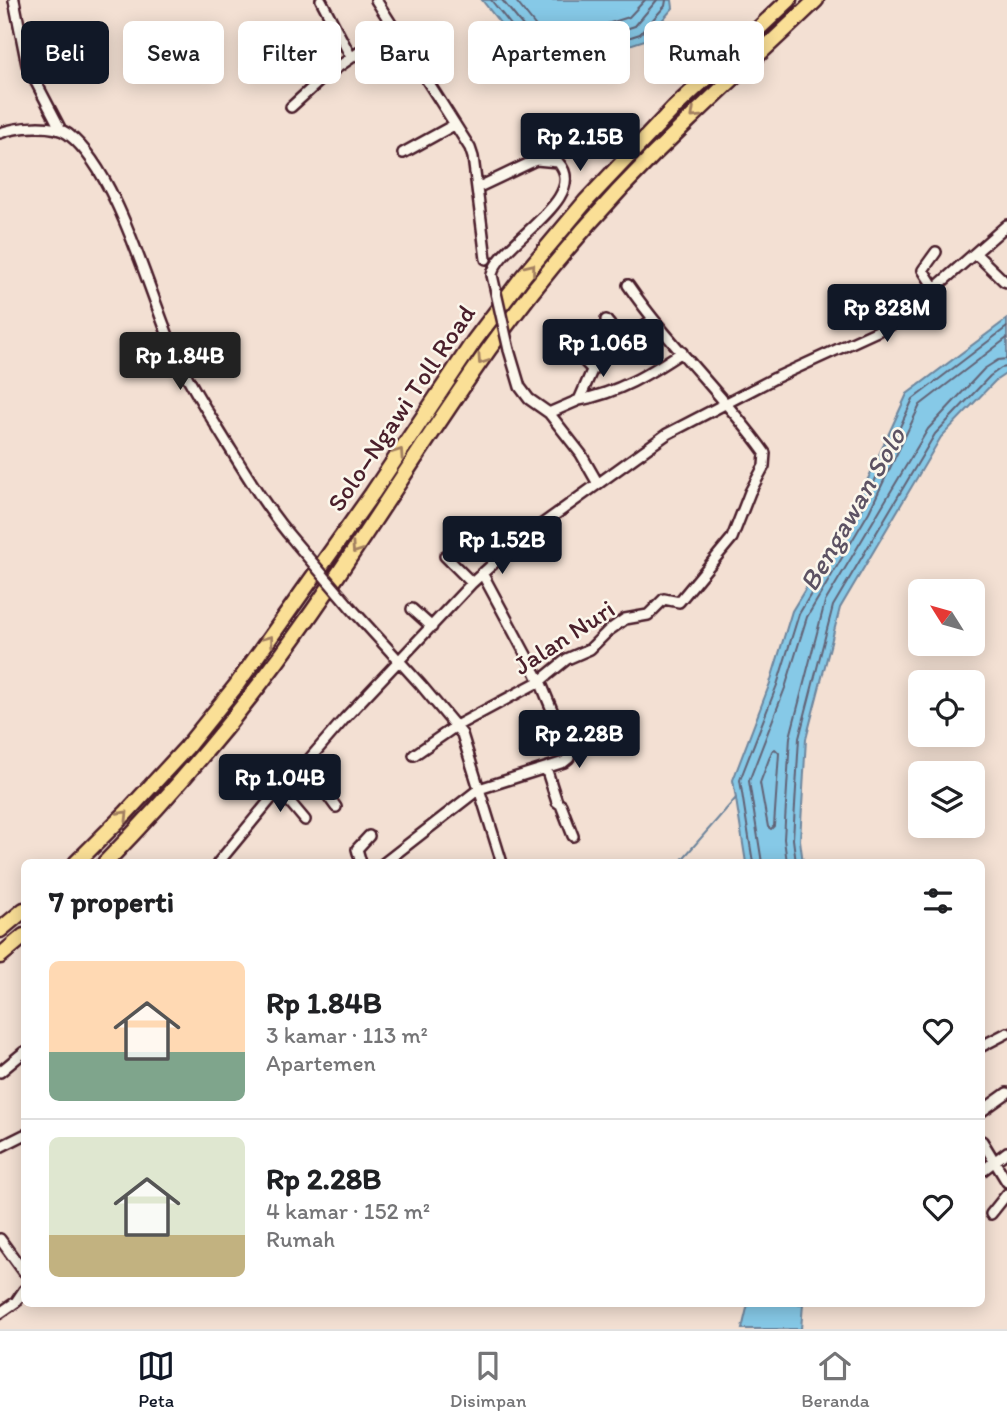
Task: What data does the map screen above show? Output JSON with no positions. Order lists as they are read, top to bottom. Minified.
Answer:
{"streets":{"highway":["Solo–Ngawi Toll Road"],"street":["Jalan Nuri"]},"water":["Bengawan Solo"],"north":"top left","page":{"chip":["Beli","Sewa","Filter","Baru","Apartemen","Rumah"],"price":["Rp 2.15B","Rp 828M","Rp 1.06B","Rp 1.84B","Rp 1.52B","Rp 2.28B","Rp 1.04B"],"heading":"7 properti","list":[{"name":"Rp 1.84B","note":"3 kamar · 113 m² · Apartemen"},{"name":"Rp 2.28B","note":"4 kamar · 152 m² · Rumah"}],"tabs":["Peta","Disimpan","Beranda"]}}
